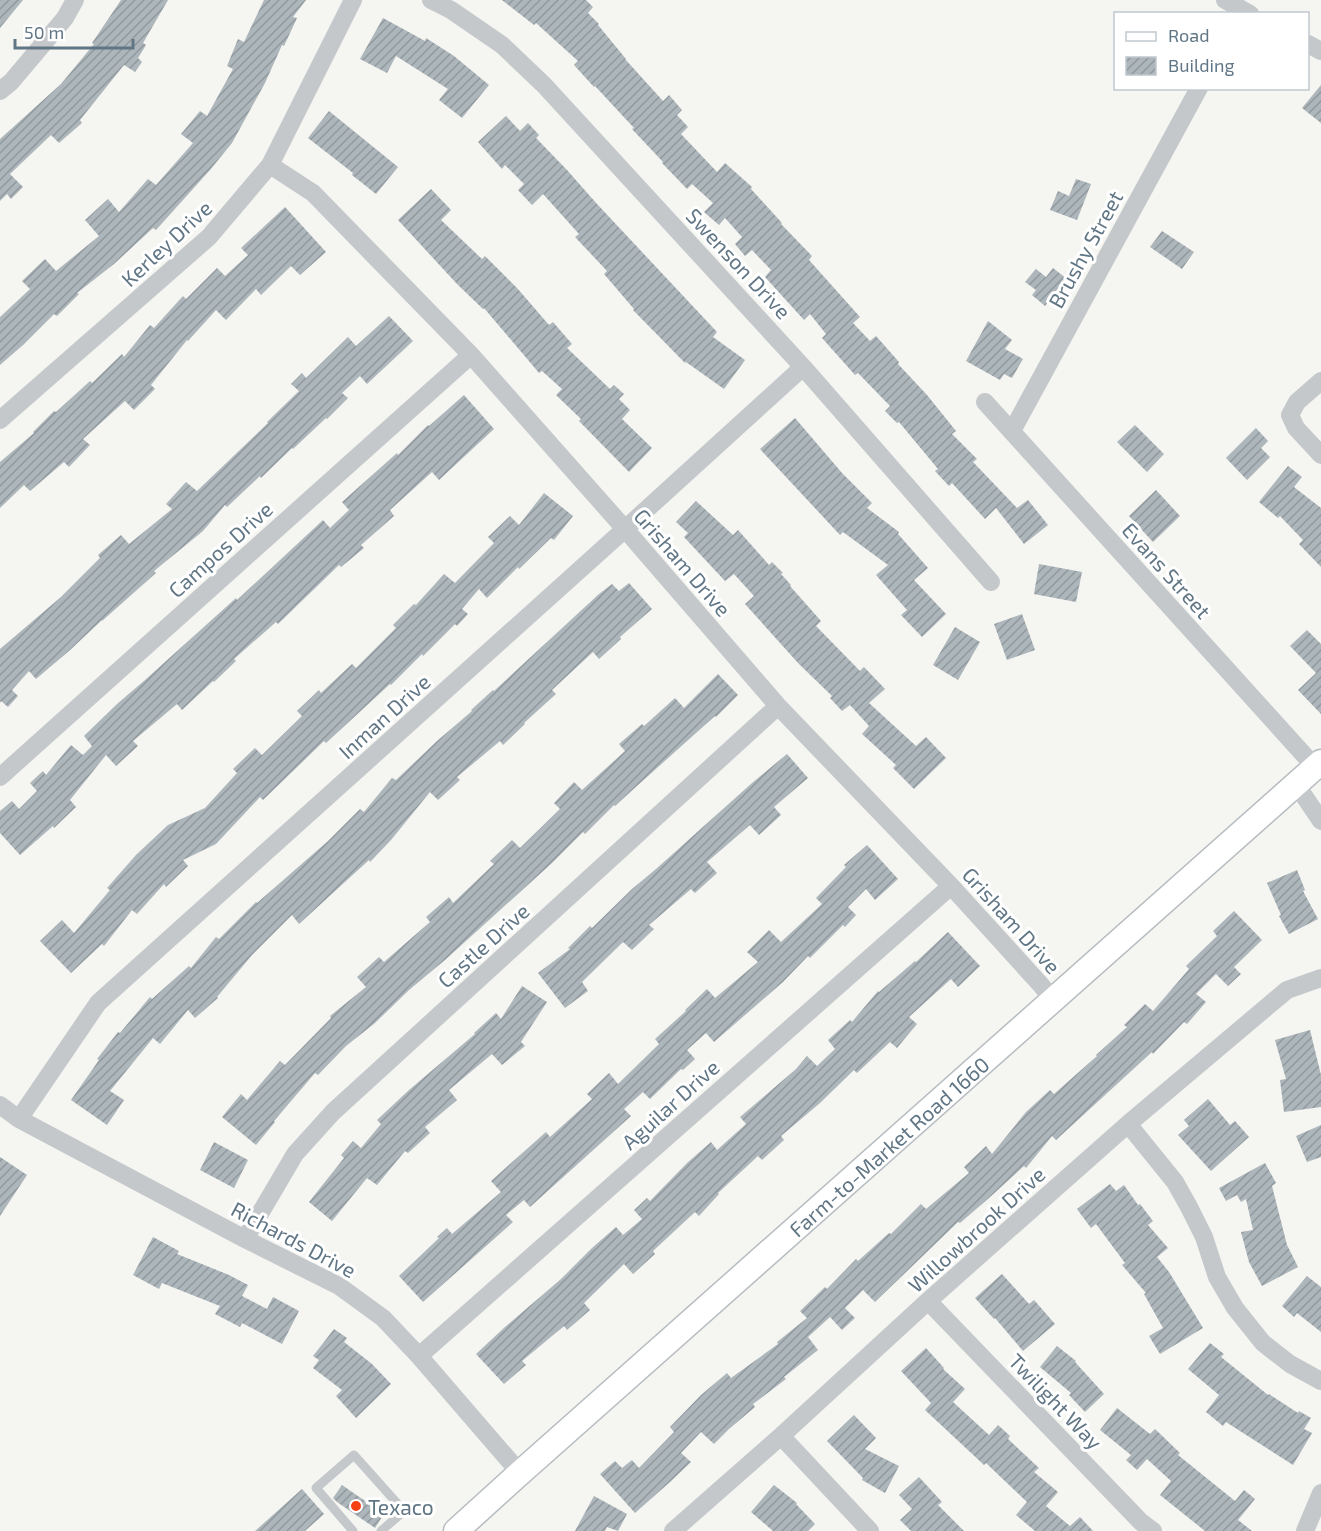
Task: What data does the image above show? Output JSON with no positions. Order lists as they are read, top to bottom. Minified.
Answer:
{"streets":{"main road":["Farm-to-Market Road 1660"],"street":["Kerley Drive","Brushy Street","Swenson Drive","Campos Drive","Grisham Drive","Evans Street","Inman Drive","Castle Drive","Aguilar Drive","Willowbrook Drive","Richards Drive","Twilight Way"]},"crossings":[["Kerley Drive","Grisham Drive"],["Brushy Street","Evans Street"],["Swenson Drive","Inman Drive"],["Campos Drive","Grisham Drive"],["Grisham Drive","Inman Drive"],["Grisham Drive","Castle Drive"],["Grisham Drive","Aguilar Drive"],["Grisham Drive","Farm-to-Market Road 1660"],["Evans Street","Farm-to-Market Road 1660"],["Inman Drive","Richards Drive"],["Castle Drive","Richards Drive"],["Aguilar Drive","Richards Drive"],["Farm-to-Market Road 1660","Richards Drive"],["Willowbrook Drive","Twilight Way"]],"places":["Texaco"],"legend":["Road","Building"],"scale_bar":"50 m"}
